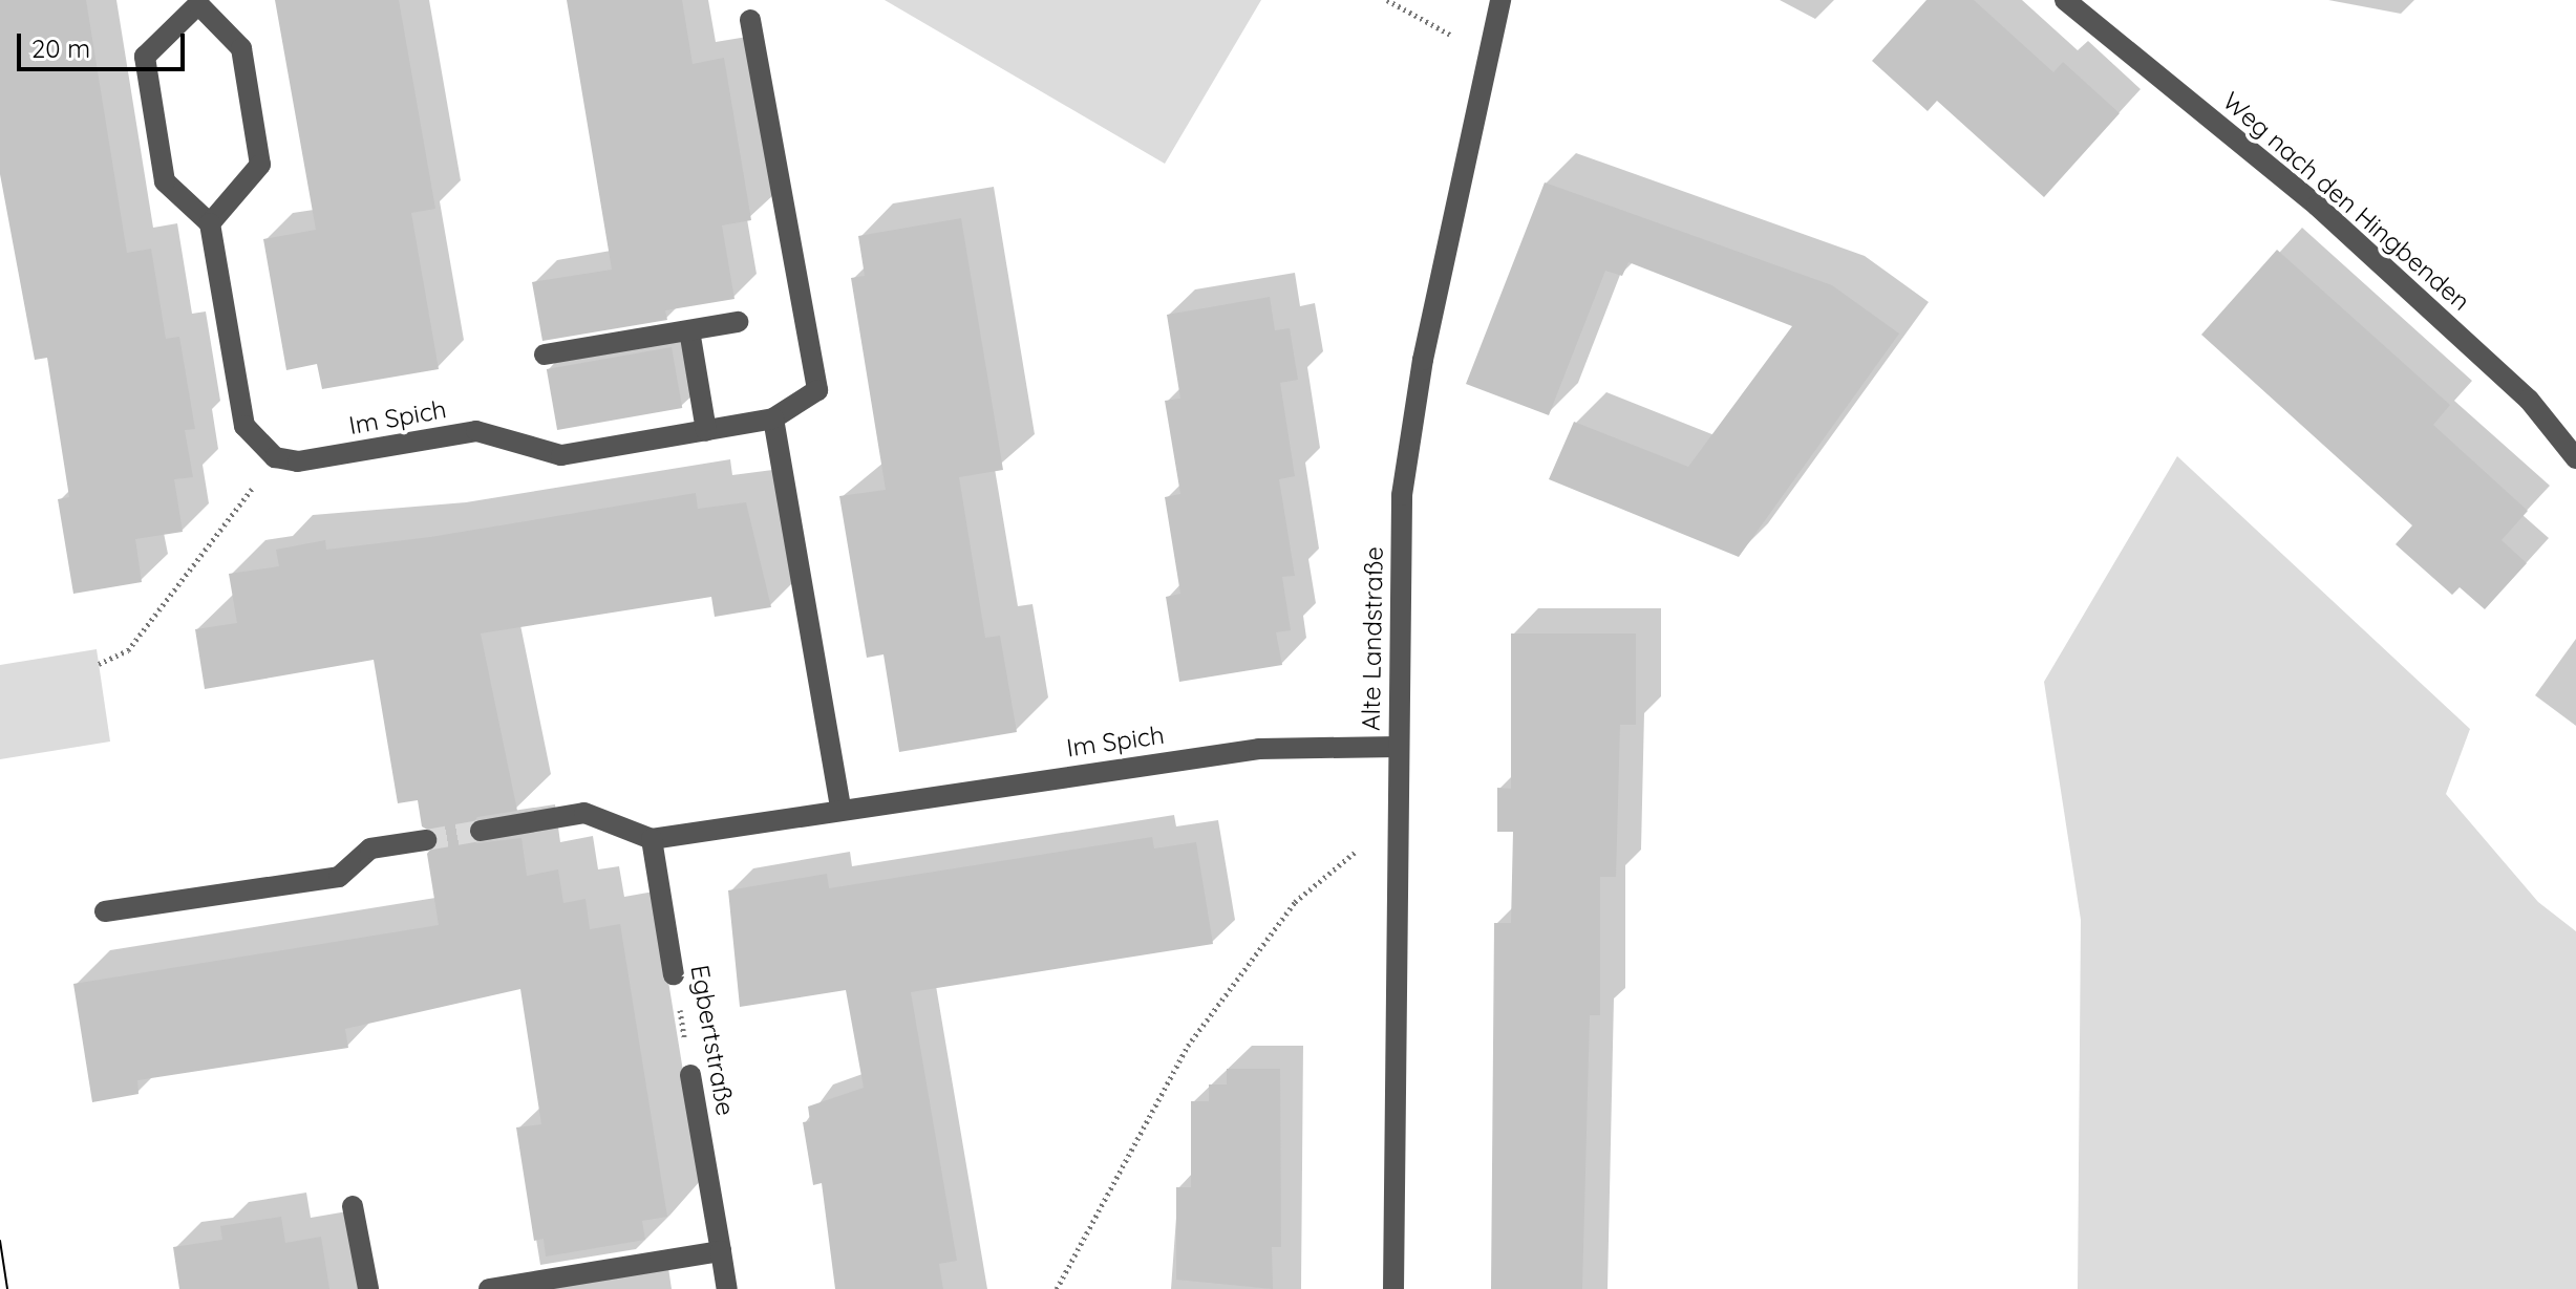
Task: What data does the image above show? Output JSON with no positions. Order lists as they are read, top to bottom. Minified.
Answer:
{"streets":{"street":["Weg nach den Hingbenden","Im Spich","Alte Landstraße","Egbertstraße"]},"crossings":[["Im Spich","Alte Landstraße"],["Im Spich","Egbertstraße"]],"scale_bar":"20 m"}
